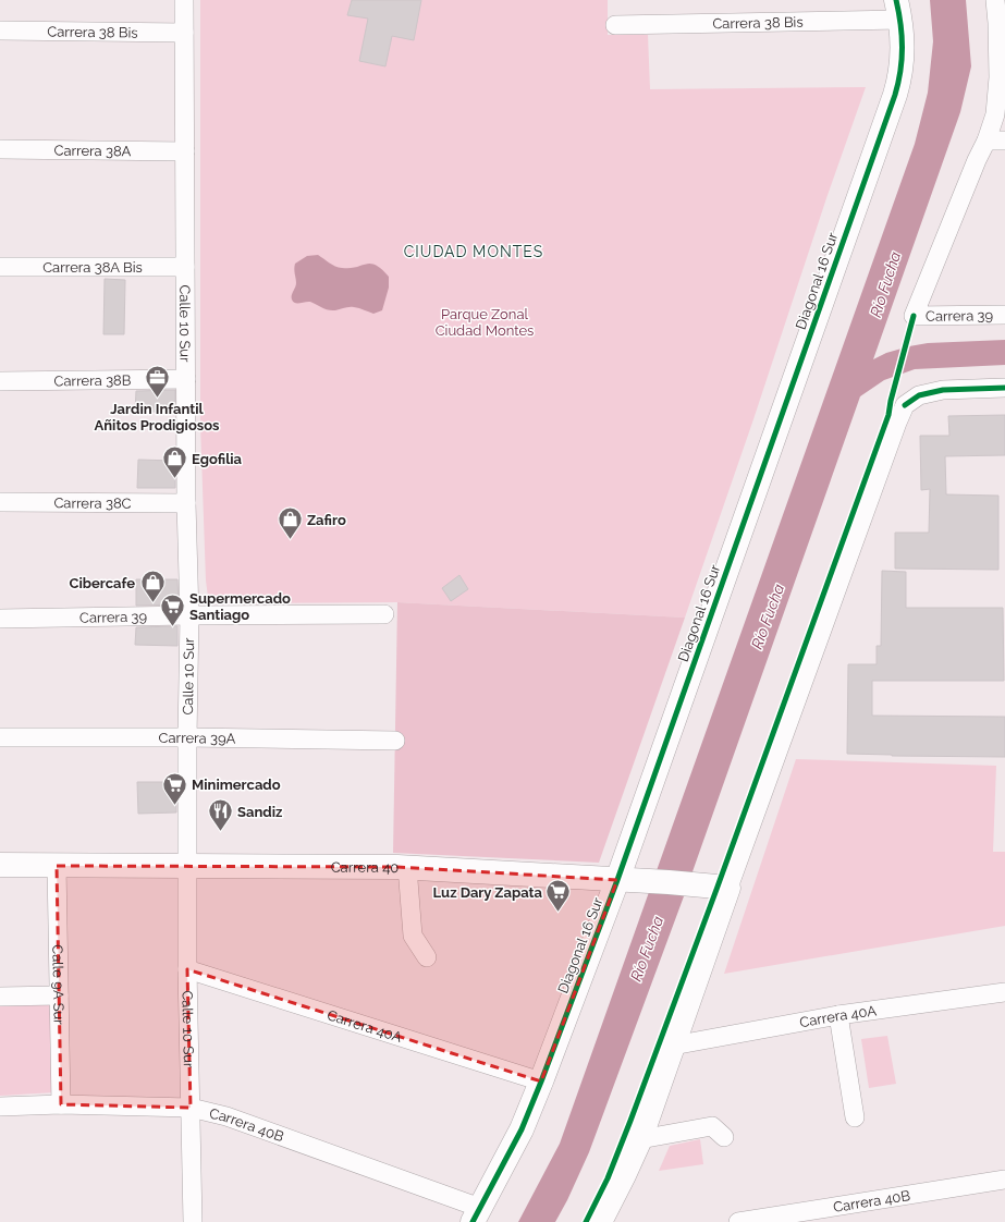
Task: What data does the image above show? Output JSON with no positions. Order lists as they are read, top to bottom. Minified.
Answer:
{"streets":{"street":["Carrera 38 Bis","Carrera 38A","Carrera 38A Bis","Diagonal 16 Sur","Carrera 39","Calle 10 Sur","Carrera 38B","Carrera 38C","Carrera 39A","Carrera 40","Calle 9A Sur","Carrera 40A","Carrera 40B"]},"crossings":[["Carrera 38 Bis","Diagonal 16 Sur"],["Carrera 38 Bis","Calle 10 Sur"],["Carrera 38A","Calle 10 Sur"],["Carrera 38A Bis","Calle 10 Sur"],["Diagonal 16 Sur","Carrera 40"],["Diagonal 16 Sur","Carrera 40A"],["Diagonal 16 Sur","Carrera 40B"],["Carrera 39","Calle 10 Sur"],["Calle 10 Sur","Carrera 38B"],["Calle 10 Sur","Carrera 38C"],["Calle 10 Sur","Carrera 39A"],["Calle 10 Sur","Carrera 40"],["Calle 10 Sur","Carrera 40A"],["Calle 10 Sur","Carrera 40B"],["Carrera 40","Calle 9A Sur"],["Calle 9A Sur","Carrera 40B"]],"districts":["CIUDAD MONTES"],"water":["Río Fucha"],"parks":["Parque Zonal Ciudad Montes"],"places":{"office":["Jardin Infantil Añitos Prodigiosos"],"shop":["Egofilia","Zafiro","Cibercafe"],"supermarket":["Supermercado Santiago","Minimercado","Luz Dary Zapata"],"restaurant":["Sandiz"]}}
